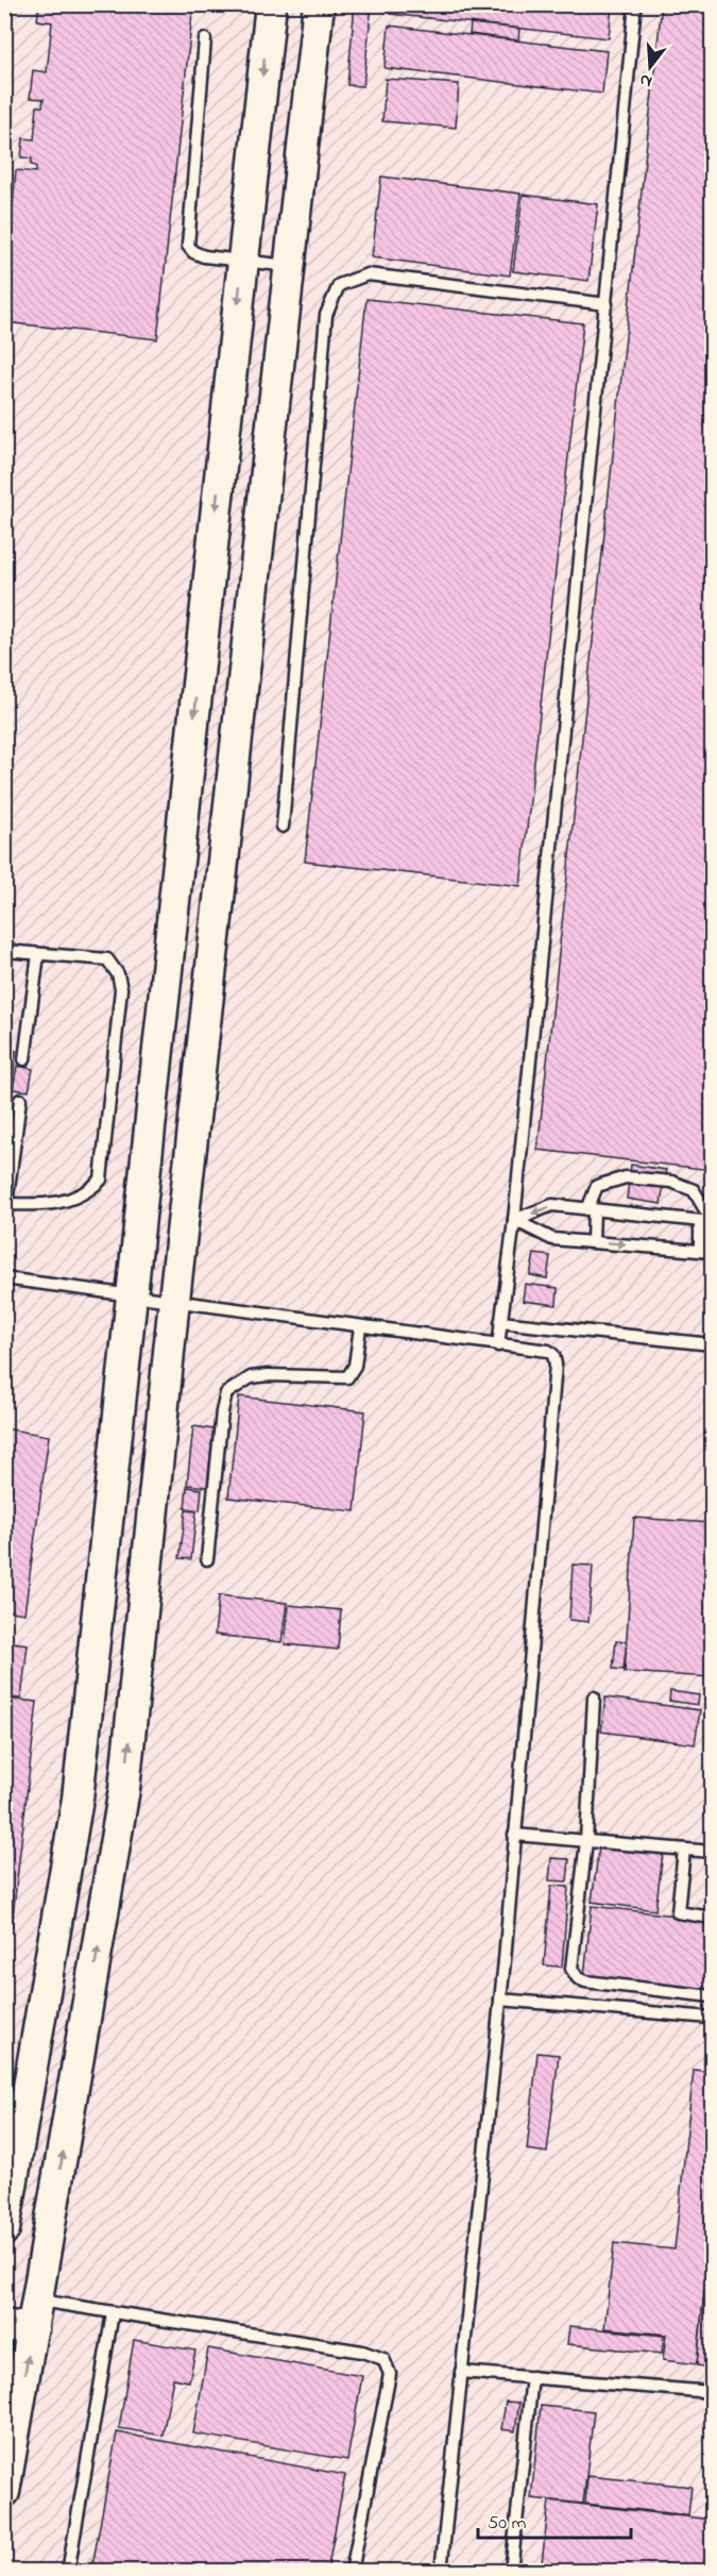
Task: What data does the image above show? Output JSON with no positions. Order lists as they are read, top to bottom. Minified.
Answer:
{"scale_bar":"50 m","north":"bottom"}
